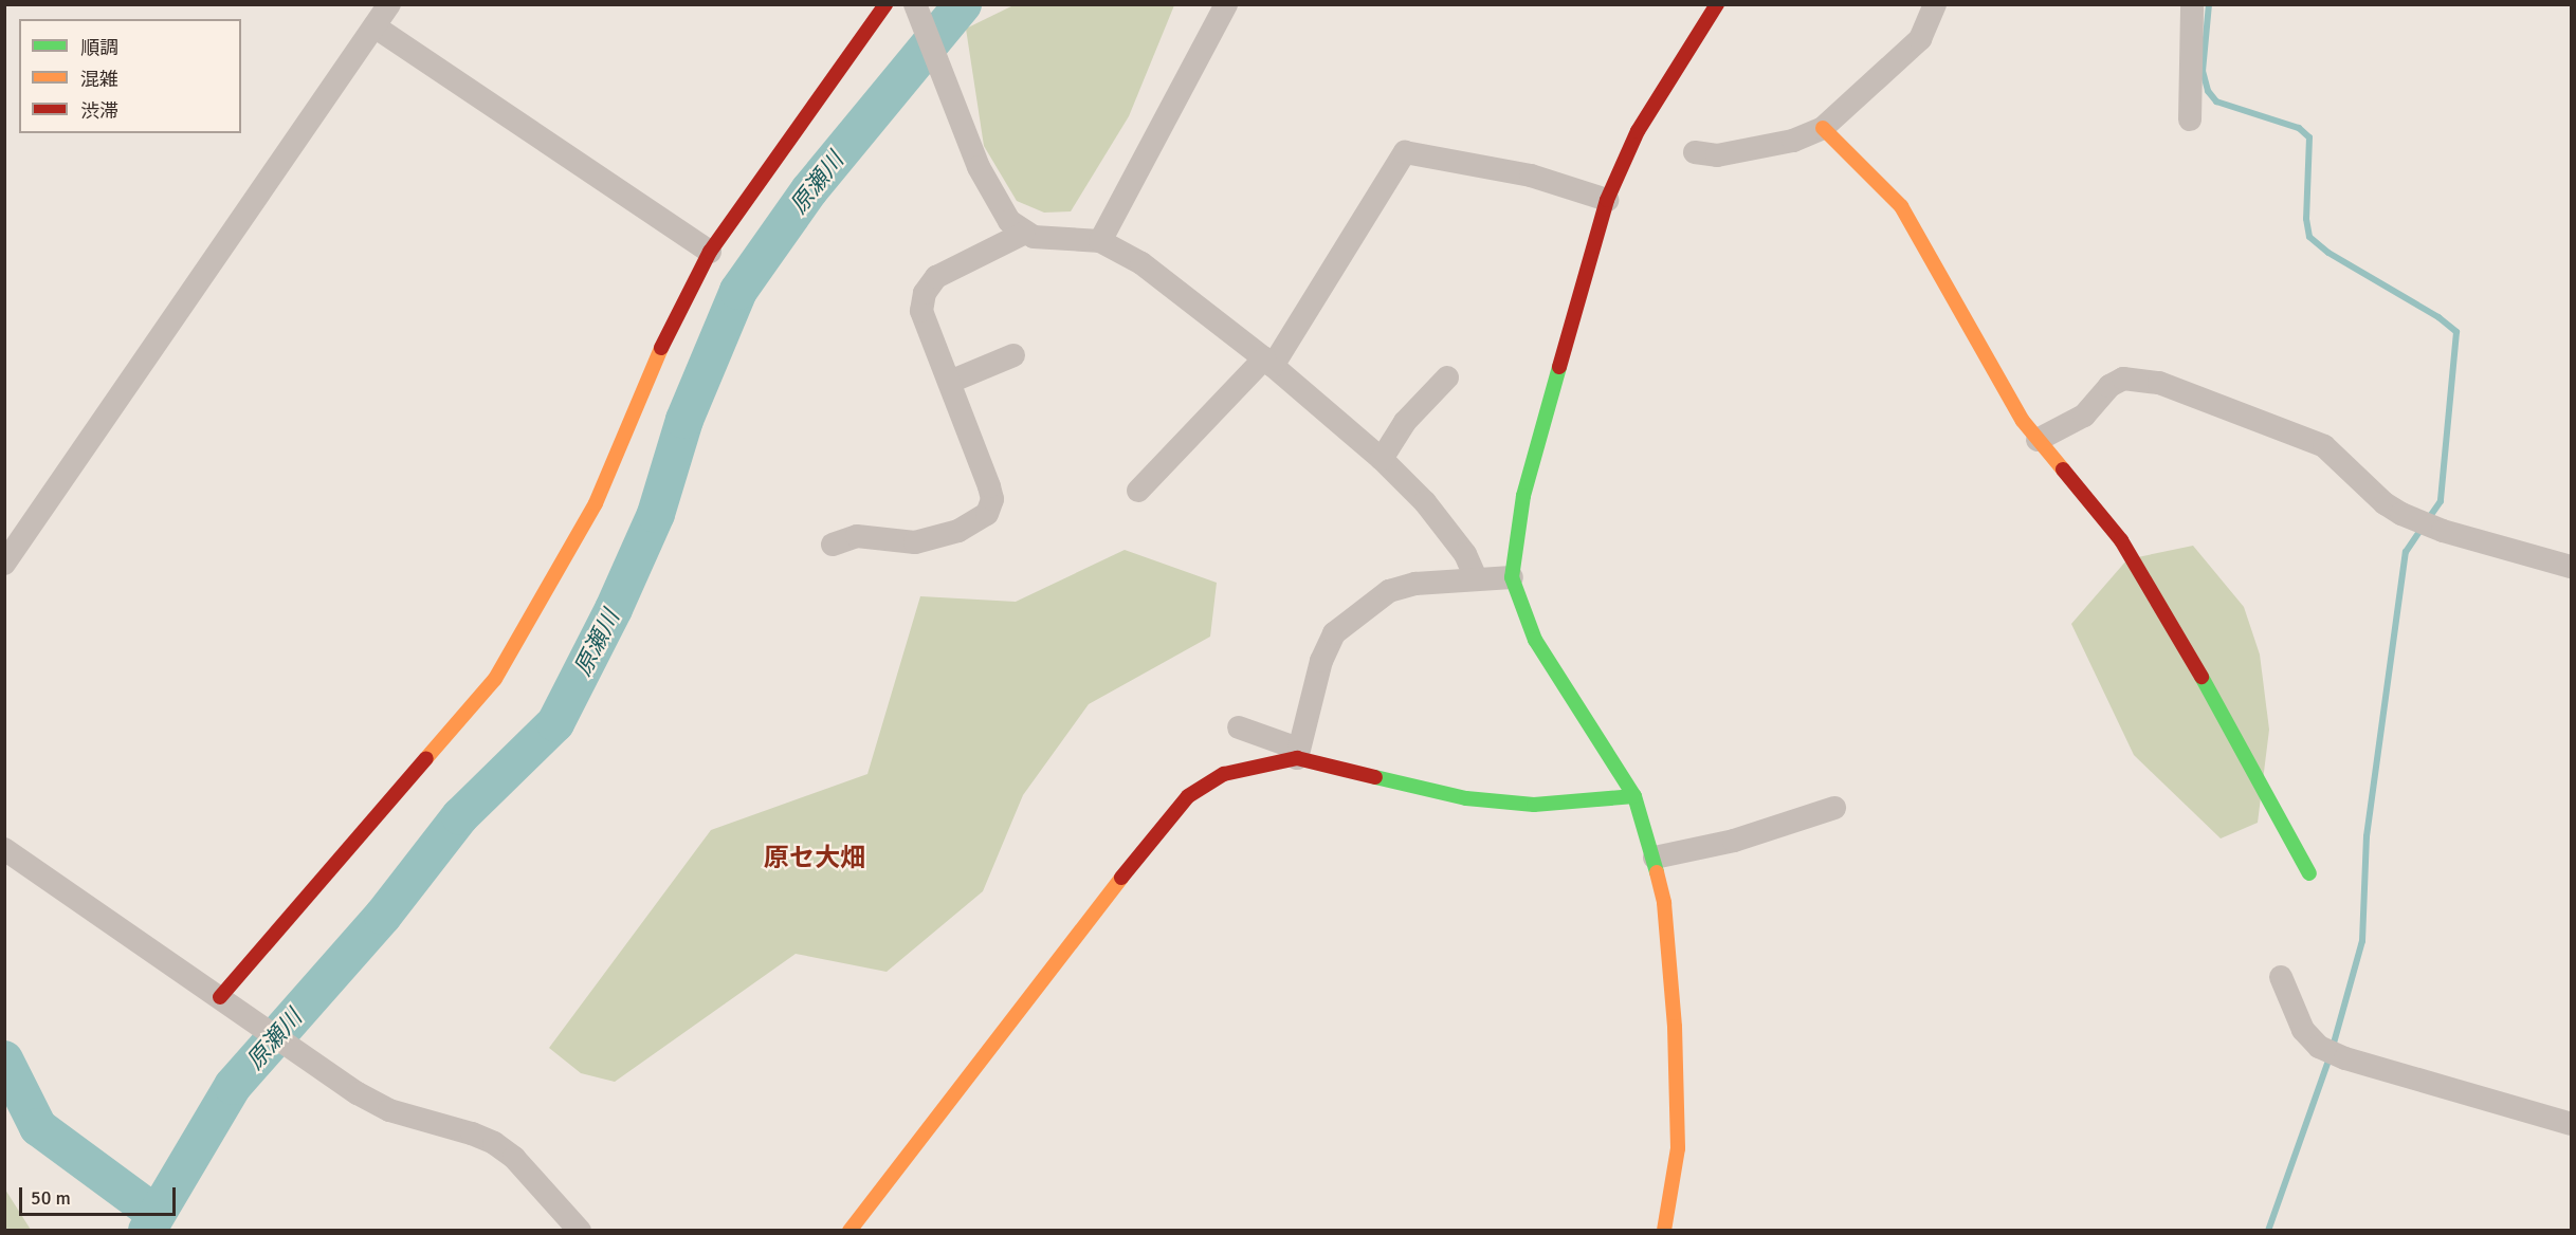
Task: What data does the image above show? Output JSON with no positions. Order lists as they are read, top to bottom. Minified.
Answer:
{"districts":["原セ大畑"],"water":["原瀬川"],"legend":["順調","混雑","渋滞"],"scale_bar":"50 m"}
